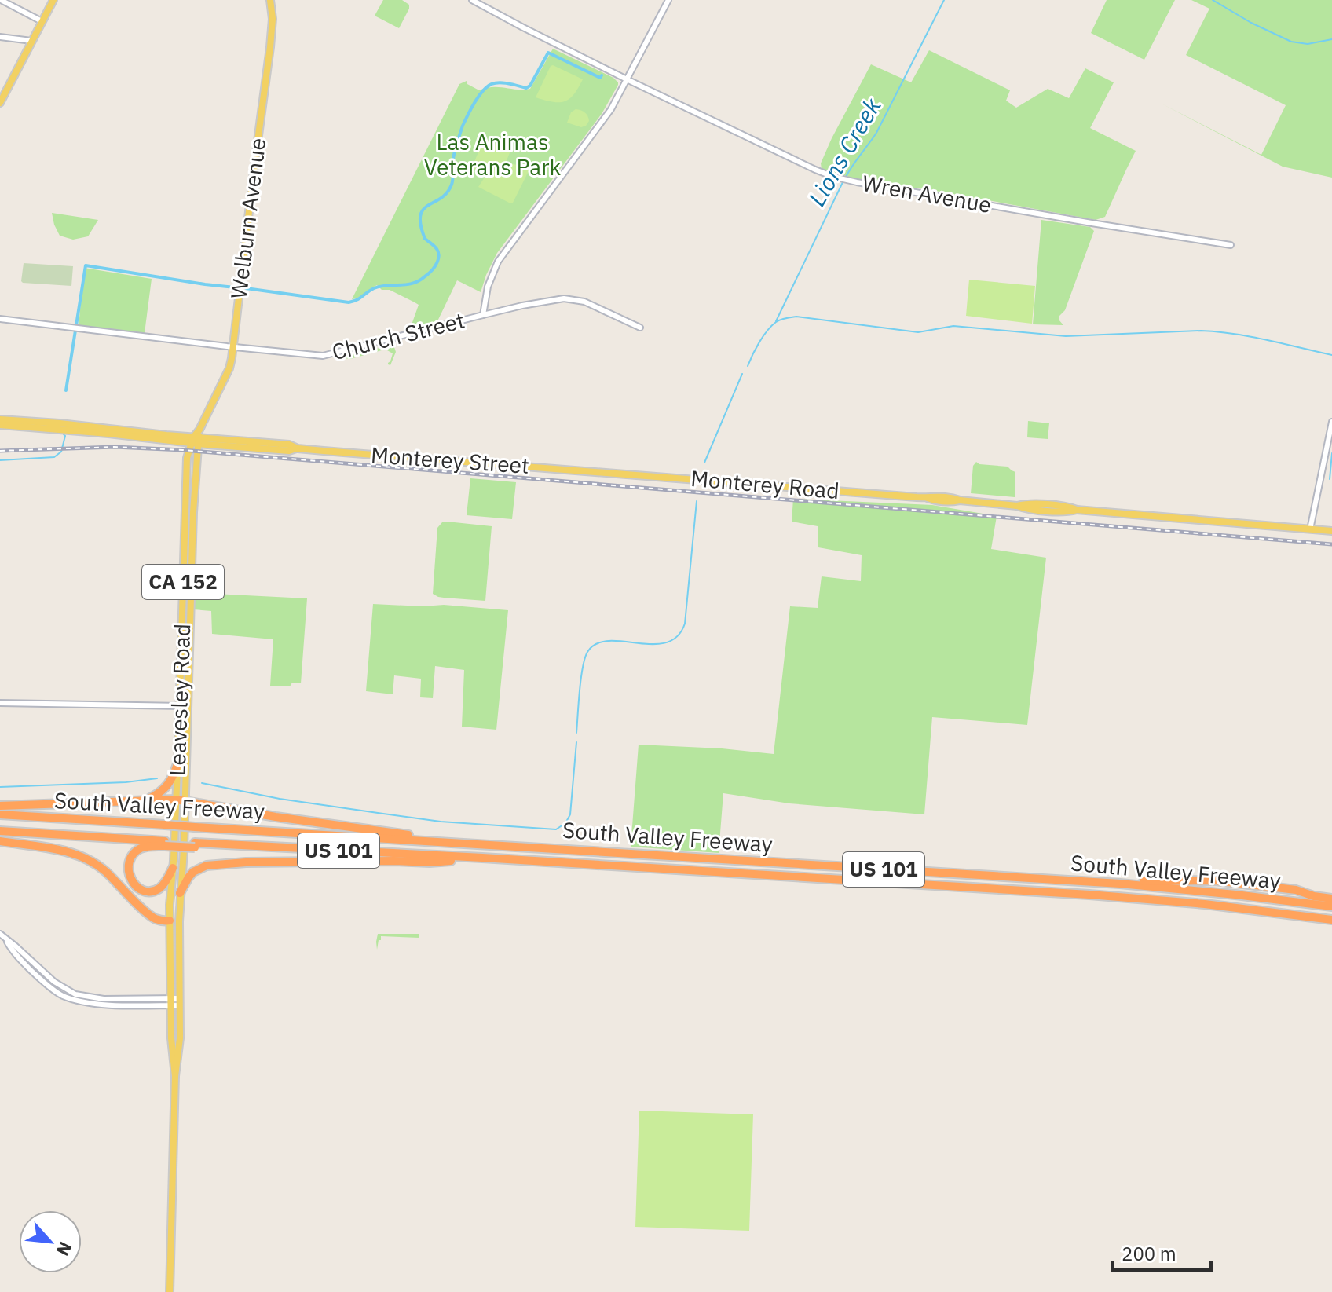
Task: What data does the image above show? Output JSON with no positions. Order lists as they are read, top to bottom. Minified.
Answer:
{"streets":{"highway":["CA 152","South Valley Freeway","US 101"],"main road":["Welburn Avenue","Monterey Street","Monterey Road","Leavesley Road"],"street":["Wren Avenue","Church Street"]},"crossings":[["Welburn Avenue","Church Street"],["Welburn Avenue","Monterey Street"],["Welburn Avenue","Leavesley Road"],["Monterey Street","Monterey Road"],["Monterey Street","Leavesley Road"],["CA 152","Leavesley Road"]],"water":["Lions Creek"],"parks":["Las Animas Veterans Park"],"scale_bar":"200 m","north":"bottom right"}
